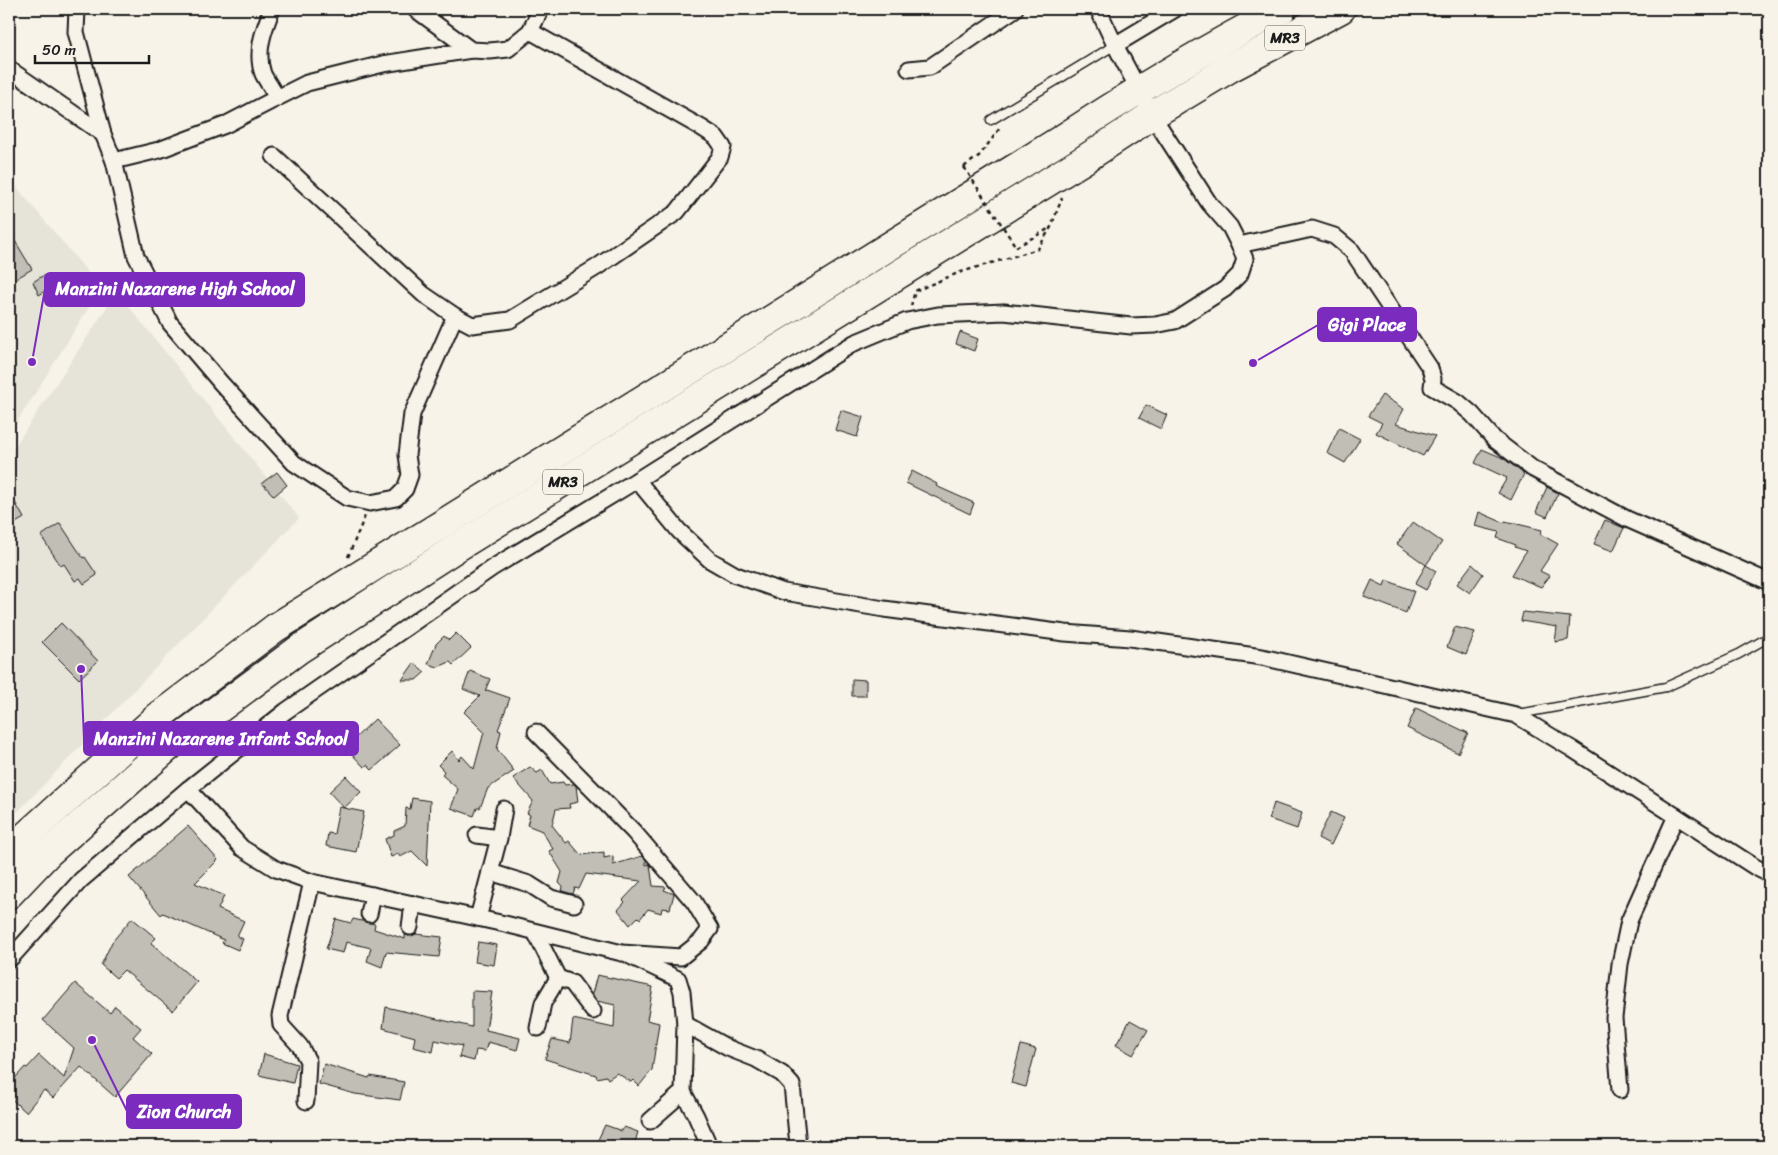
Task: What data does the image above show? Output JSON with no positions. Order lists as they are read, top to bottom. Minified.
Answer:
{"streets":{"highway":["MR3"]},"places":["Manzini Nazarene High School","Gigi Place","Manzini Nazarene Infant School","Zion Church"],"scale_bar":"50 m"}
